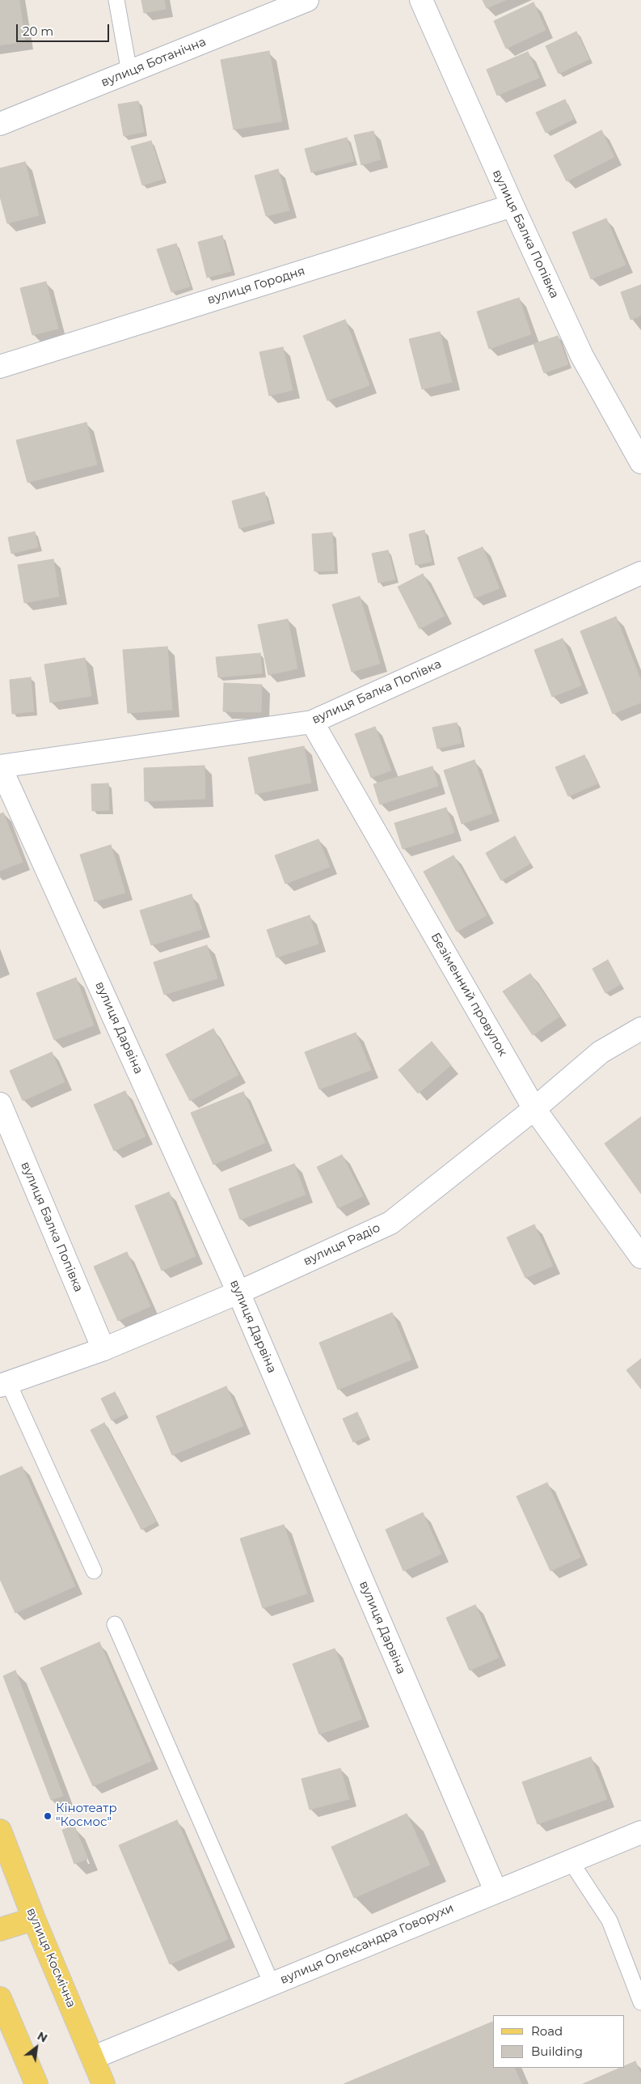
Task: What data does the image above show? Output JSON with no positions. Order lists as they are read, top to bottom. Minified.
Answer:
{"streets":{"main road":["вулиця Космічна"],"street":["вулиця Ботанічна","вулиця Балка Попівка","вулиця Городня","Безіменний провулок","вулиця Дарвіна","вулиця Радіо","вулиця Олександра Говорухи"]},"crossings":[["вулиця Балка Попівка","вулиця Городня"],["вулиця Балка Попівка","Безіменний провулок"],["вулиця Балка Попівка","вулиця Дарвіна"],["вулиця Балка Попівка","вулиця Радіо"],["Безіменний провулок","вулиця Радіо"],["вулиця Дарвіна","вулиця Радіо"],["вулиця Дарвіна","вулиця Олександра Говорухи"],["вулиця Олександра Говорухи","вулиця Космічна"]],"places":["Кінотеатр \"Космос\""],"legend":["Road","Building"],"scale_bar":"20 m","north":"top right"}
